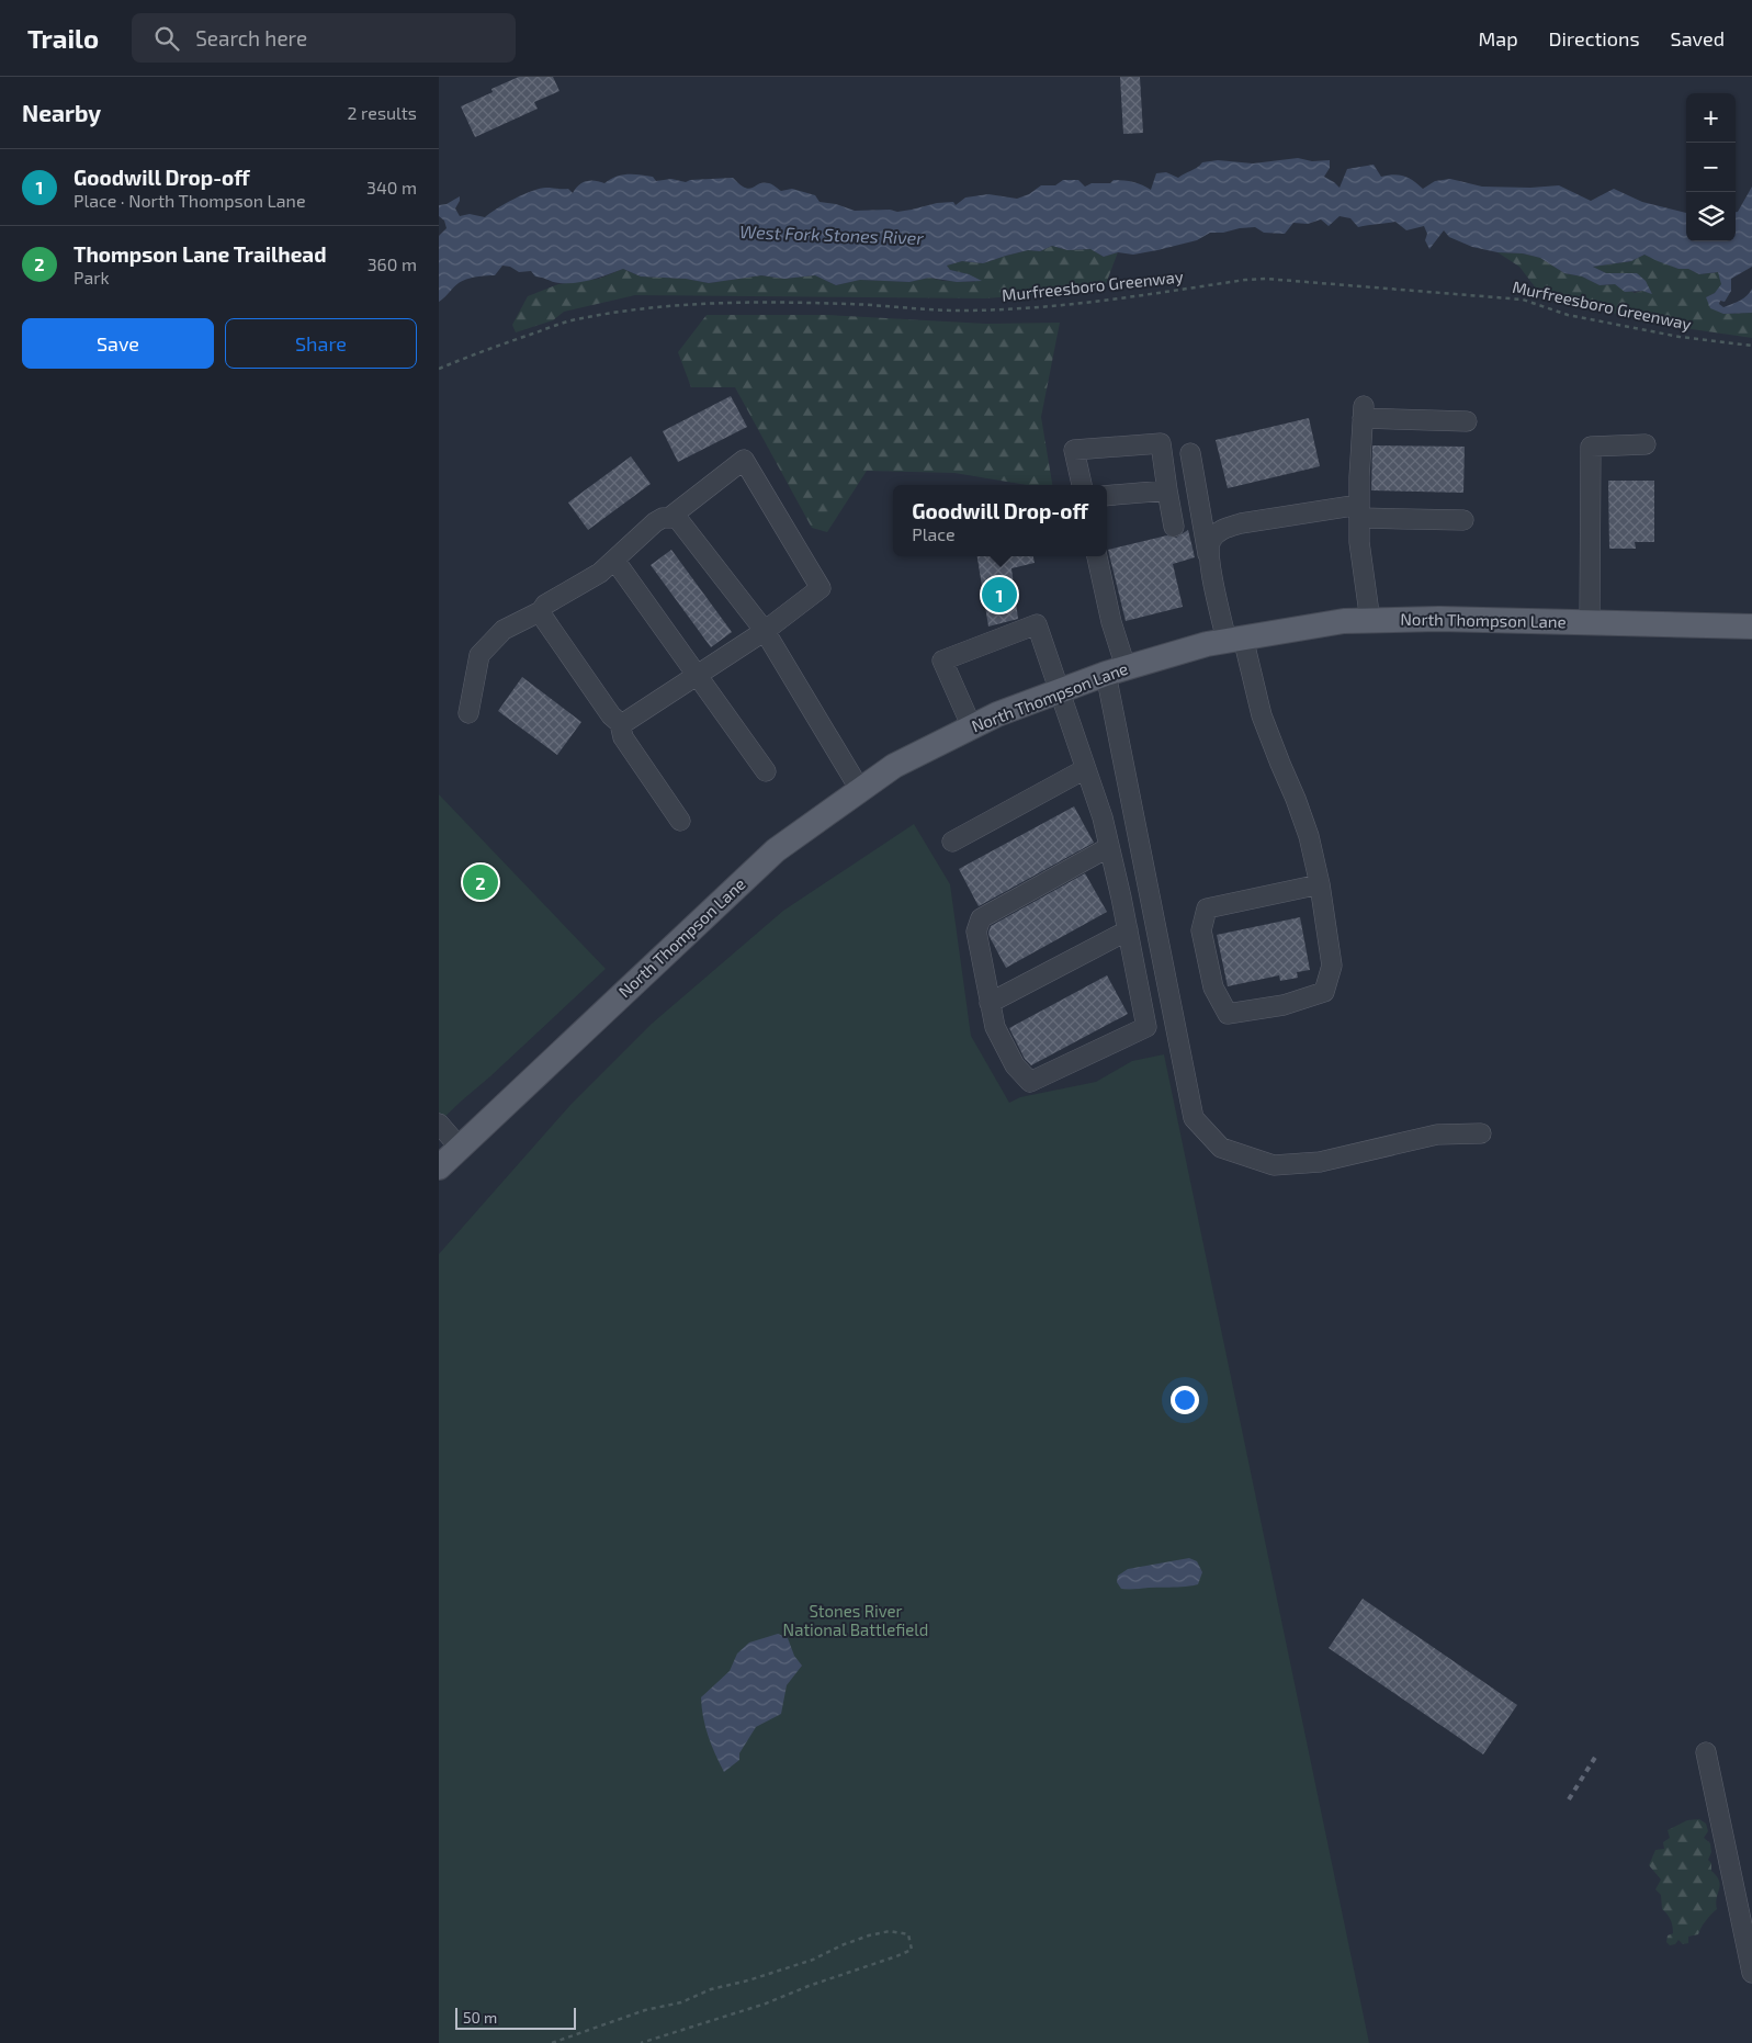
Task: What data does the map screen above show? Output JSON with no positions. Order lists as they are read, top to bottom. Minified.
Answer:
{"streets":{"main road":["North Thompson Lane"],"path":["Murfreesboro Greenway"]},"water":["West Fork Stones River"],"parks":["Stones River National Battlefield"],"scale_bar":"50 m","page":{"header":"Trailo","search":"Search here","nav":["Map","Directions","Saved"],"heading":["Nearby","2 results"],"map_buttons":["+","−"],"list":[{"mark":"1","name":"Goodwill Drop-off","note":"Place · North Thompson Lane","value":"340 m"},{"mark":"2","name":"Thompson Lane Trailhead","note":"Park","value":"360 m"}],"buttons":["Save","Share"],"popup":["Goodwill Drop-off","Place"],"pins":["1","2"],"scale":"50 m"}}
